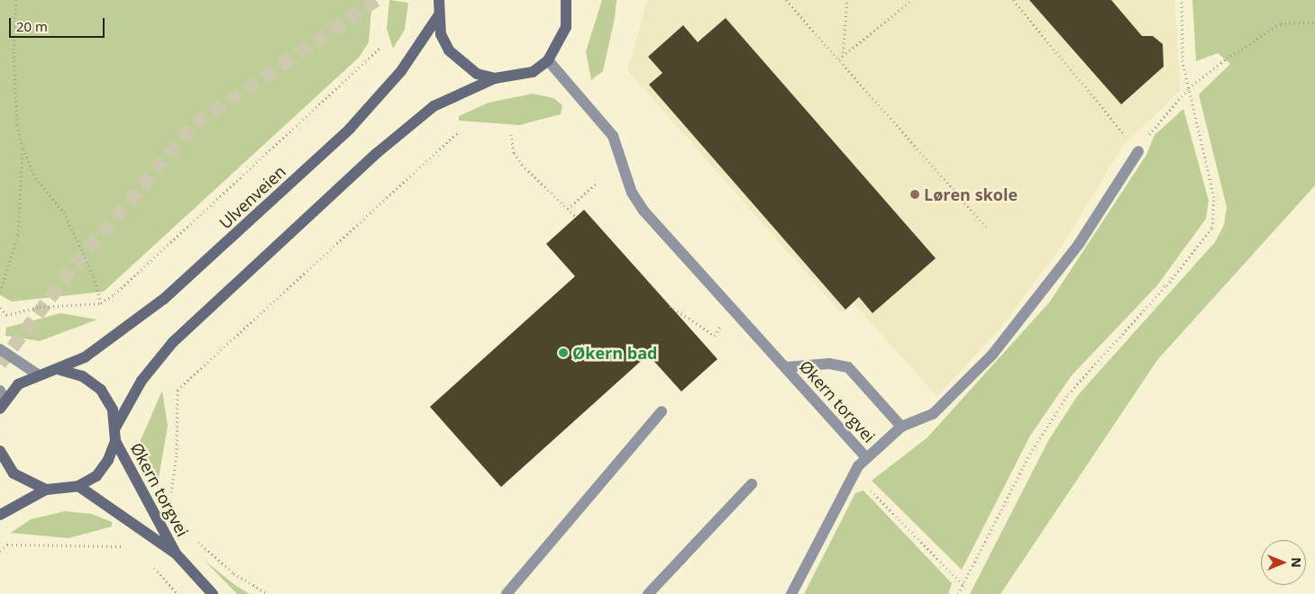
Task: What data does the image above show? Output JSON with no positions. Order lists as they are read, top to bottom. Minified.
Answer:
{"streets":{"main road":["Ulvenveien","Økern torgvei"]},"crossings":[["Ulvenveien","Økern torgvei"]],"places":["Løren skole","Økern bad"],"scale_bar":"20 m","north":"right"}
